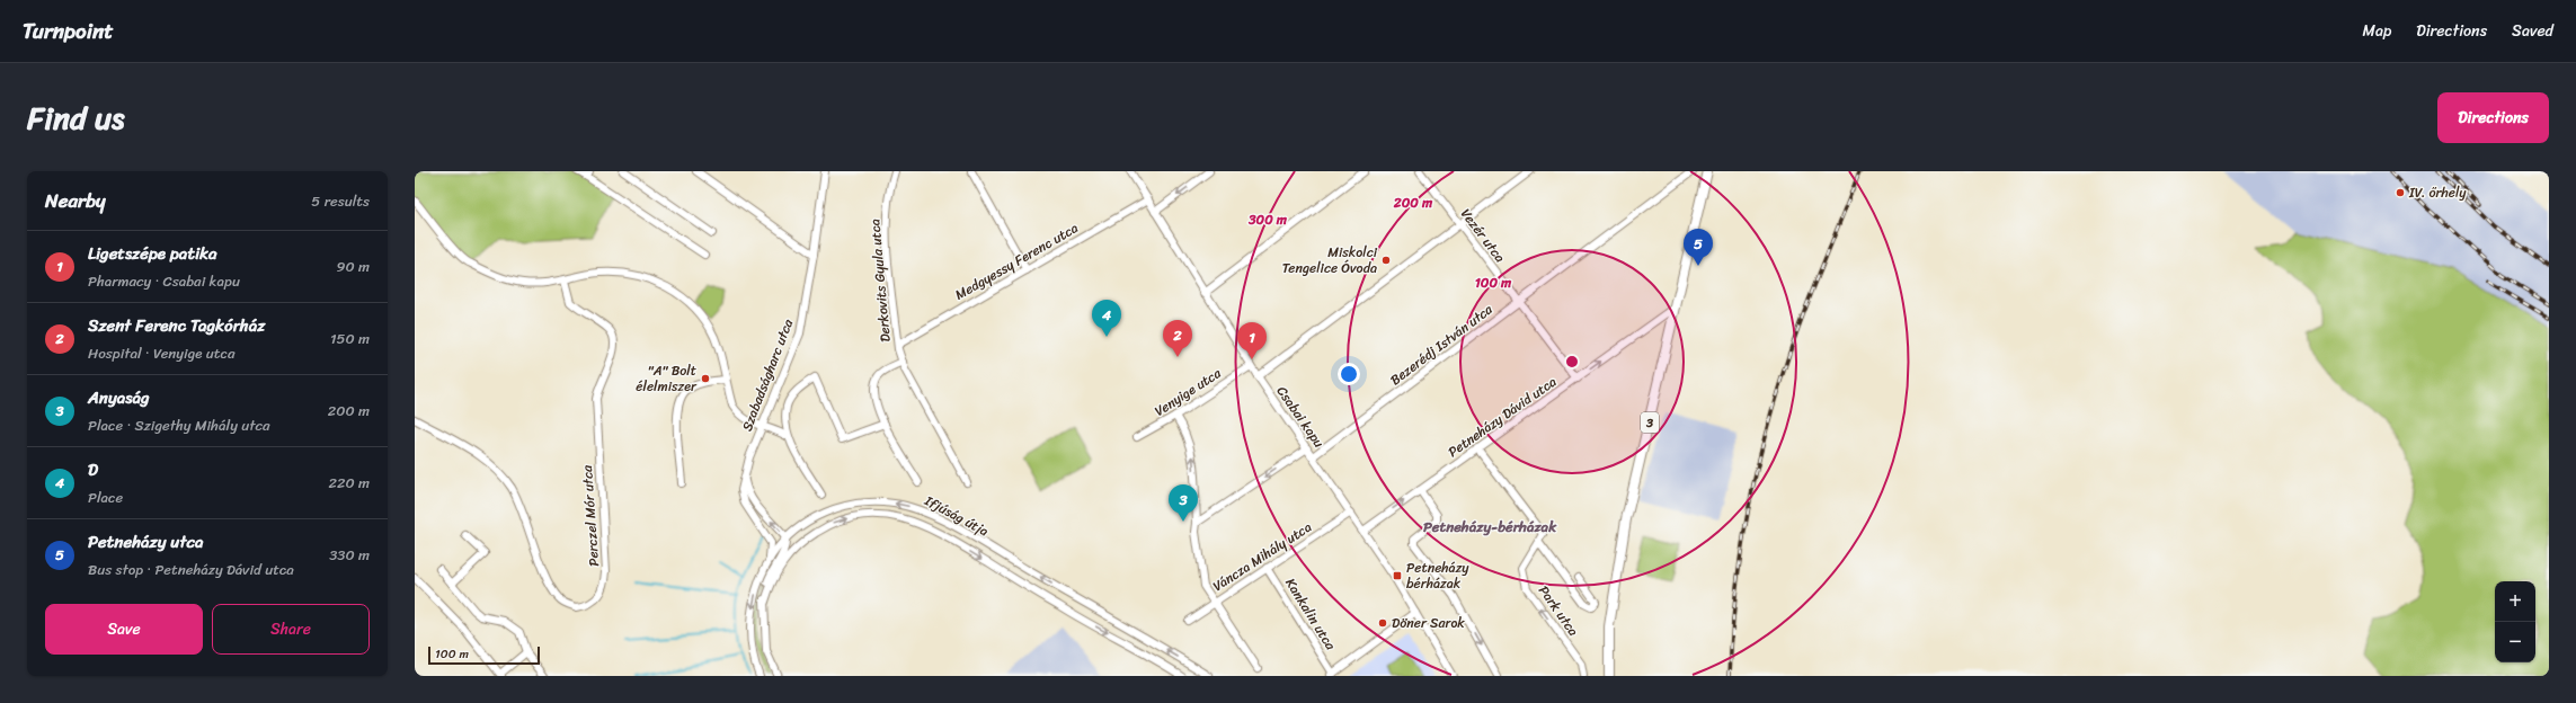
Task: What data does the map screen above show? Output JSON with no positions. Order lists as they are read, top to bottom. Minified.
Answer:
{"streets":{"main road":["3"],"street":["Vezér utca","Medgyessy Ferenc utca","Derkovits Gyula utca","Bezerédj István utca","Szabadságharc utca","Venyige utca","Csabai kapu","Petneházy Dávid utca","Perczel Mór utca","Ifjúság útja","Váncza Mihály utca","Park utca","Kankalin utca"]},"crossings":[["Vezér utca","Bezerédj István utca"],["Vezér utca","Petneházy Dávid utca"],["Medgyessy Ferenc utca","Derkovits Gyula utca"],["Medgyessy Ferenc utca","Csabai kapu"],["Bezerédj István utca","Csabai kapu"],["Szabadságharc utca","Ifjúság útja"],["Venyige utca","Csabai kapu"],["Csabai kapu","Petneházy Dávid utca"],["Csabai kapu","Váncza Mihály utca"],["Petneházy Dávid utca","3"],["Váncza Mihály utca","Kankalin utca"]],"one_way":["Petneházy Dávid utca","Park utca"],"districts":["Petneházy-bérházak"],"places":{"other":["IV. őrhely","Miskolci Tengelice Óvoda","\"A\" Bolt élelmiszer","Döner Sarok"],"transit":["Petneházy bérházak"]},"scale_bar":"100 m","page":{"header":"Turnpoint","nav":["Map","Directions","Saved"],"title":"Find us","buttons":["Directions",["Save","Share"]],"heading":["Nearby","5 results"],"pins":["5","4","2","1","3"],"list":[{"mark":"1","name":"Ligetszépe patika","note":"Pharmacy · Csabai kapu","value":"90 m"},{"mark":"2","name":"Szent Ferenc Tagkórház","note":"Hospital · Venyige utca","value":"150 m"},{"mark":"3","name":"Anyaság","note":"Place · Szigethy Mihály utca","value":"200 m"},{"mark":"4","name":"D","note":"Place","value":"220 m"},{"mark":"5","name":"Petneházy utca","note":"Bus stop · Petneházy Dávid utca","value":"330 m"}],"map_buttons":["+","−"],"scale":"100 m"},"rings":["200 m","300 m","100 m"]}
